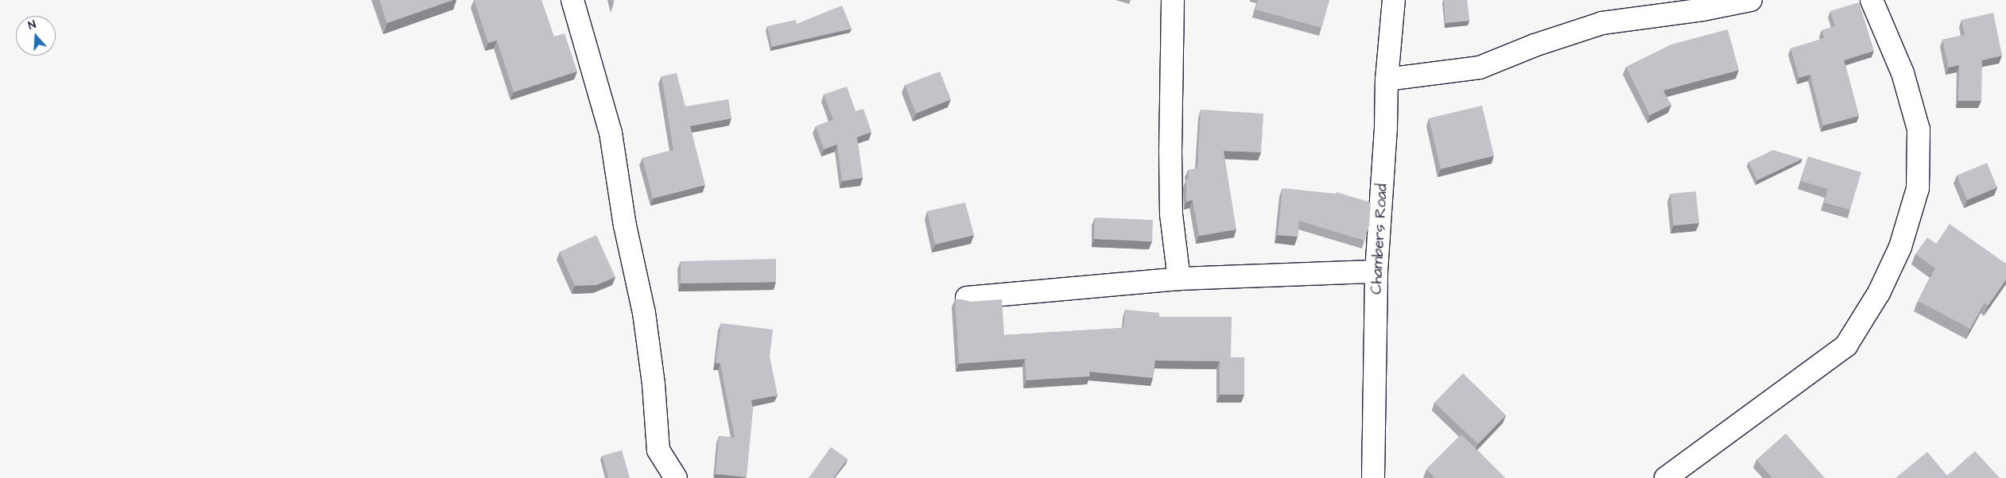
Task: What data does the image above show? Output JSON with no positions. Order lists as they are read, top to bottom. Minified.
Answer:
{"streets":{"street":["Chambers Road"]},"north":"top"}
